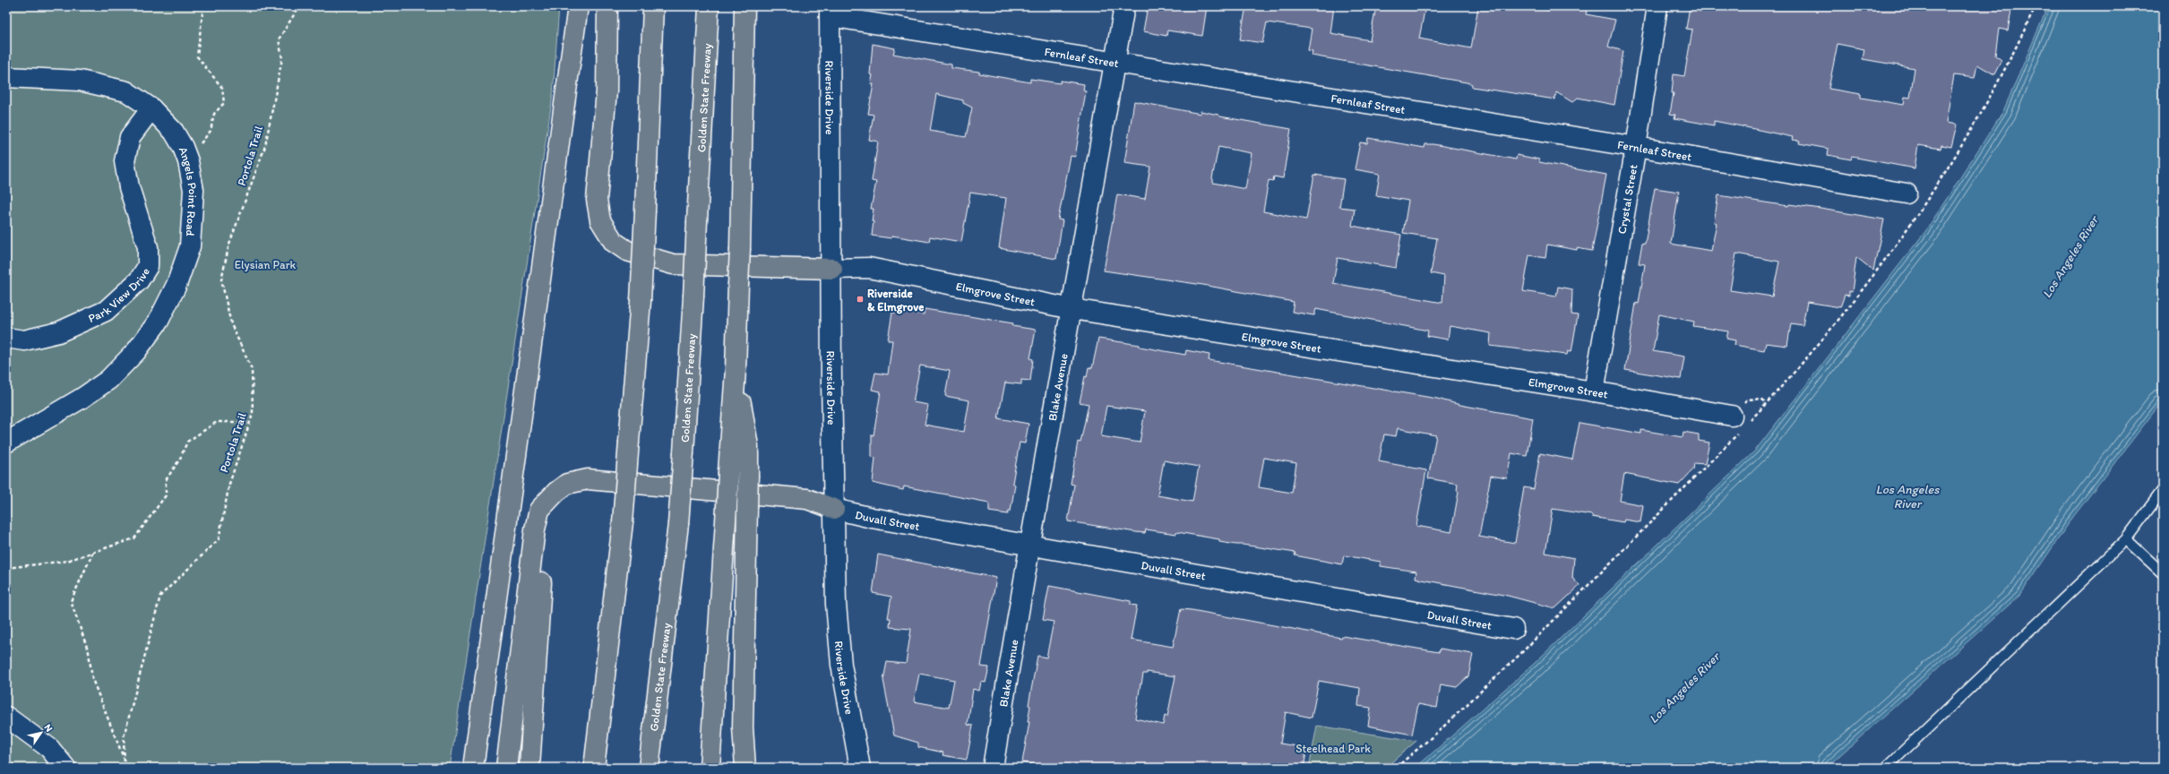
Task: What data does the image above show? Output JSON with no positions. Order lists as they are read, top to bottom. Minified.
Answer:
{"streets":{"highway":["Golden State Freeway"],"street":["Fernleaf Street","Riverside Drive","Angels Point Road","Crystal Street","Park View Drive","Elmgrove Street","Blake Avenue","Duvall Street"],"path":["Portola Trail"]},"crossings":[["Fernleaf Street","Riverside Drive"],["Fernleaf Street","Crystal Street"],["Fernleaf Street","Blake Avenue"],["Riverside Drive","Elmgrove Street"],["Riverside Drive","Duvall Street"],["Angels Point Road","Park View Drive"],["Crystal Street","Elmgrove Street"],["Elmgrove Street","Blake Avenue"],["Blake Avenue","Duvall Street"]],"water":["Los Angeles River"],"parks":["Elysian Park","Steelhead Park"],"places":{"transit":["Riverside & Elmgrove"]},"north":"top right"}
